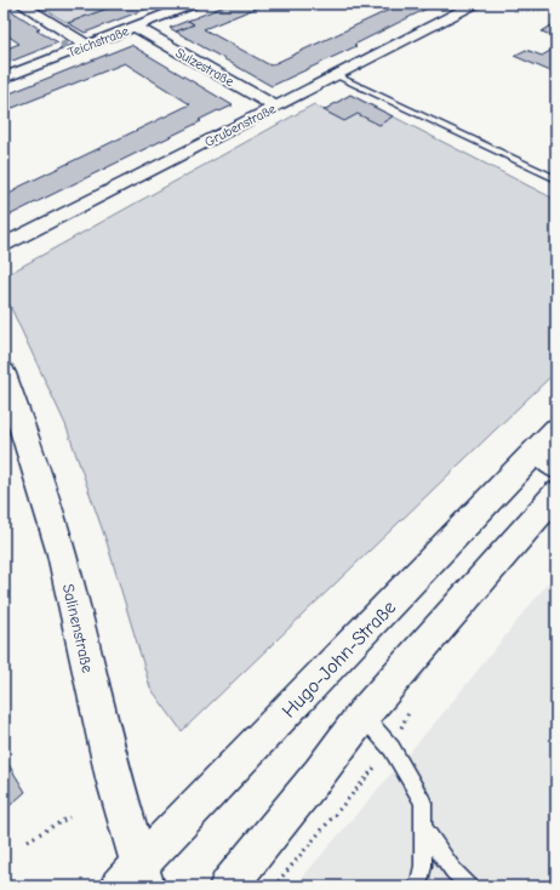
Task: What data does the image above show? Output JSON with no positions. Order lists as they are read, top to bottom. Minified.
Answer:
{"streets":{"main road":["Salinenstraße","Hugo-John-Straße"],"street":["Teichstraße","Sulzestraße","Grubenstraße"]},"crossings":[["Teichstraße","Sulzestraße"],["Sulzestraße","Grubenstraße"],["Salinenstraße","Hugo-John-Straße"]]}
